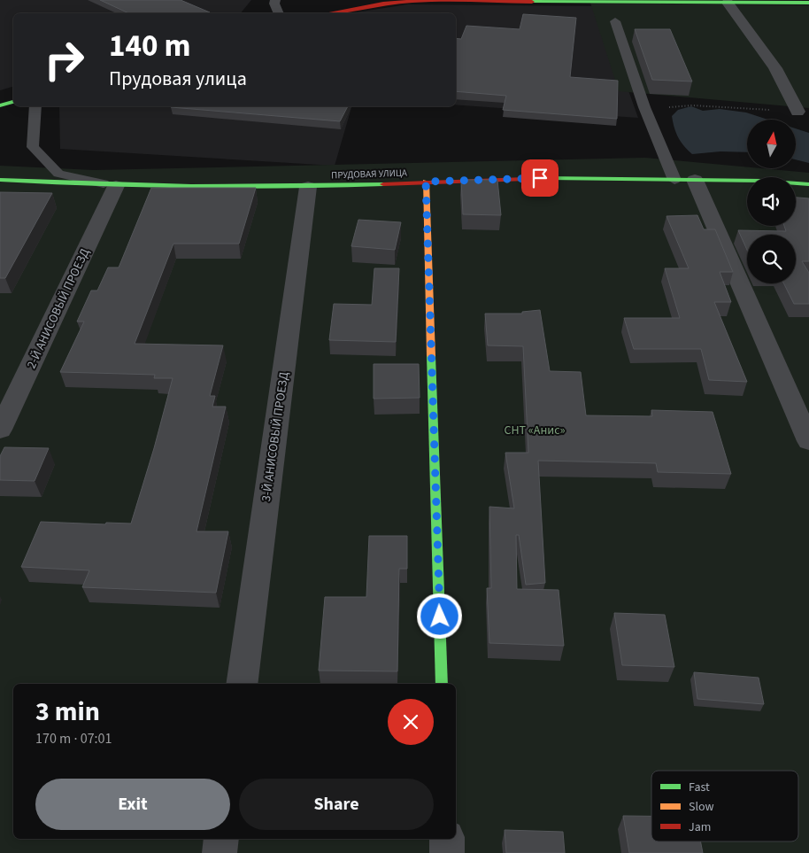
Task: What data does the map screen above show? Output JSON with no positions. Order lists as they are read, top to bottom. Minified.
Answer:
{"streets":{"street":["ПРУДОВАЯ УЛИЦА","2-Й АНИСОВЫЙ ПРОЕЗД","3-Й АНИСОВЫЙ ПРОЕЗД"]},"crossings":[["ПРУДОВАЯ УЛИЦА","2-Й АНИСОВЫЙ ПРОЕЗД"],["ПРУДОВАЯ УЛИЦА","3-Й АНИСОВЫЙ ПРОЕЗД"]],"parks":["СНТ «Анис»"],"legend":["Fast","Slow","Jam"],"north":"top","page":{"turn":["140 m","Прудовая улица"],"heading":["3 min","170 m · 07:01"],"buttons":["Exit","Share"]}}
